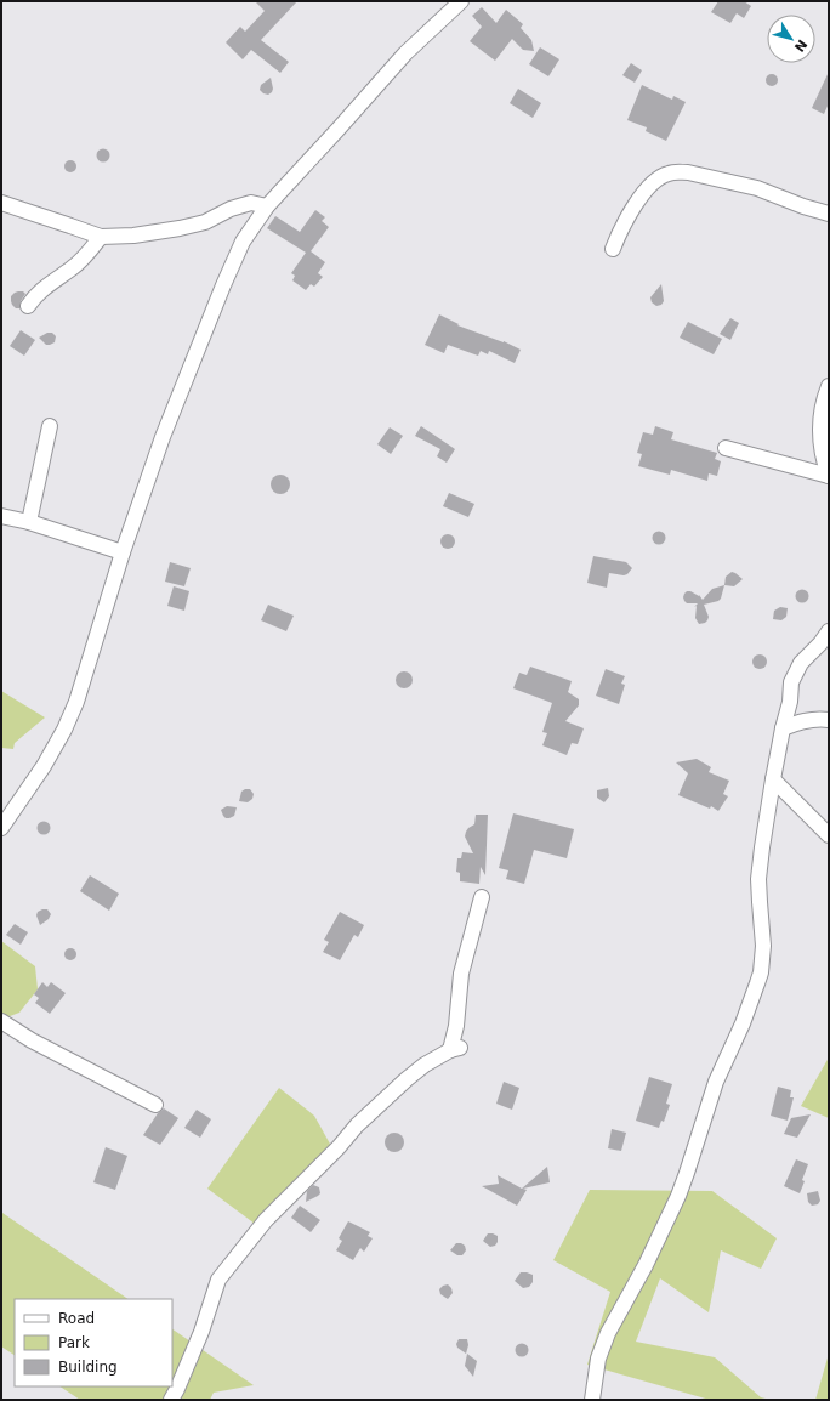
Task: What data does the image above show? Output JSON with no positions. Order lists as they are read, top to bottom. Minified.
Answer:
{"legend":["Road","Park","Building"],"north":"bottom right"}
